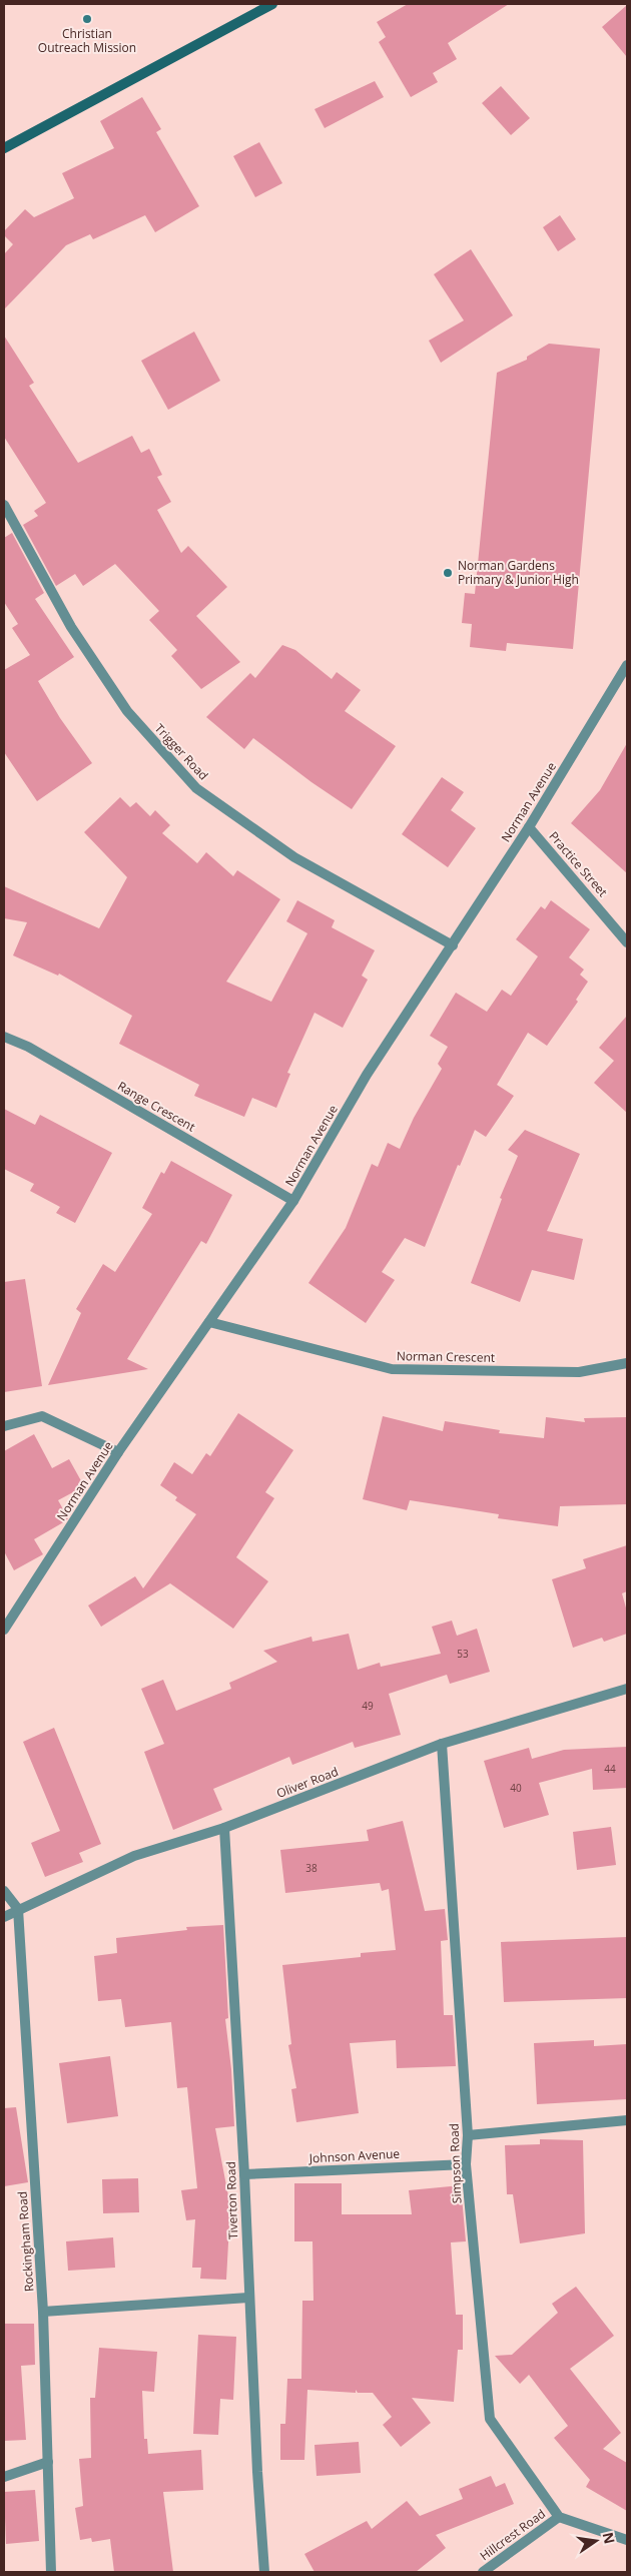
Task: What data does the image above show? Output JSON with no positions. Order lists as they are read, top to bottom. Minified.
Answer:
{"streets":{"street":["Trigger Road","Norman Avenue","Practice Street","Range Crescent","Norman Crescent","Oliver Road","Johnson Avenue","Simpson Road","Tiverton Road","Rockingham Road","Hillcrest Road"]},"crossings":[["Trigger Road","Norman Avenue"],["Norman Avenue","Practice Street"],["Norman Avenue","Range Crescent"],["Norman Avenue","Norman Crescent"],["Oliver Road","Simpson Road"],["Oliver Road","Tiverton Road"],["Oliver Road","Rockingham Road"],["Johnson Avenue","Simpson Road"],["Johnson Avenue","Tiverton Road"],["Simpson Road","Hillcrest Road"]],"places":["Christian Outreach Mission","Norman Gardens Primary & Junior High"],"house_numbers":["53","49","44","40","38"],"north":"right"}
